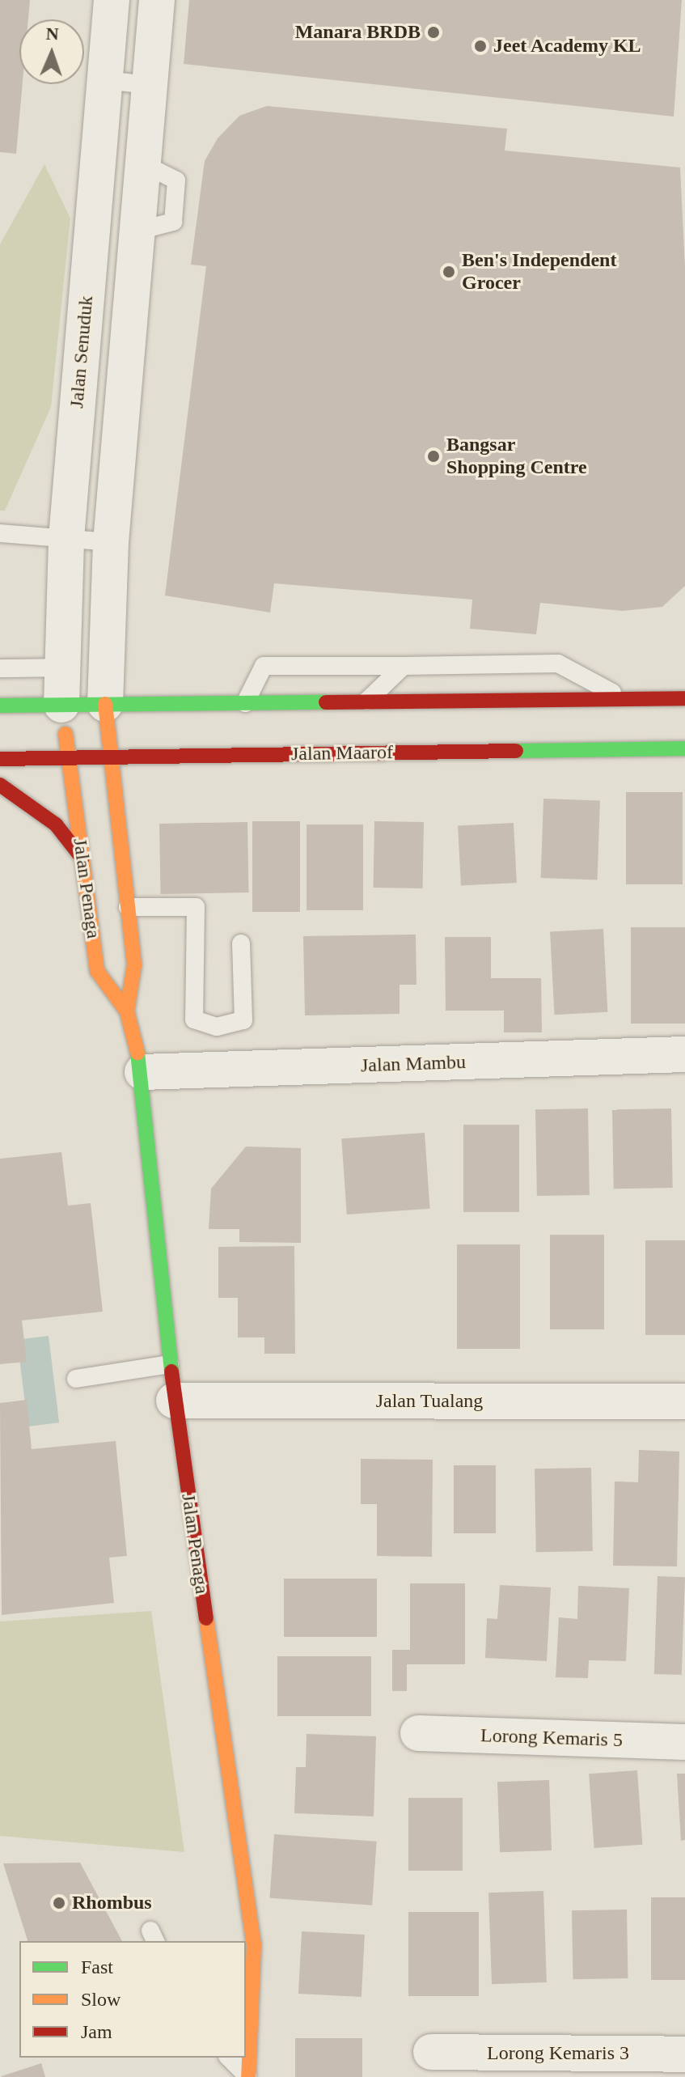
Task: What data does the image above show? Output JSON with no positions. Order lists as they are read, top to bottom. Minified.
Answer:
{"streets":{"street":["Jalan Senuduk","Jalan Maarof","Jalan Penaga","Jalan Mambu","Jalan Tualang","Lorong Kemaris 5","Lorong Kemaris 3"]},"crossings":[["Jalan Senuduk","Jalan Penaga"],["Jalan Maarof","Jalan Penaga"],["Jalan Penaga","Jalan Mambu"],["Jalan Penaga","Jalan Tualang"]],"places":["Manara BRDB","Jeet Academy KL","Ben's Independent Grocer","Bangsar Shopping Centre","Rhombus"],"legend":["Fast","Slow","Jam"],"north":"top"}
